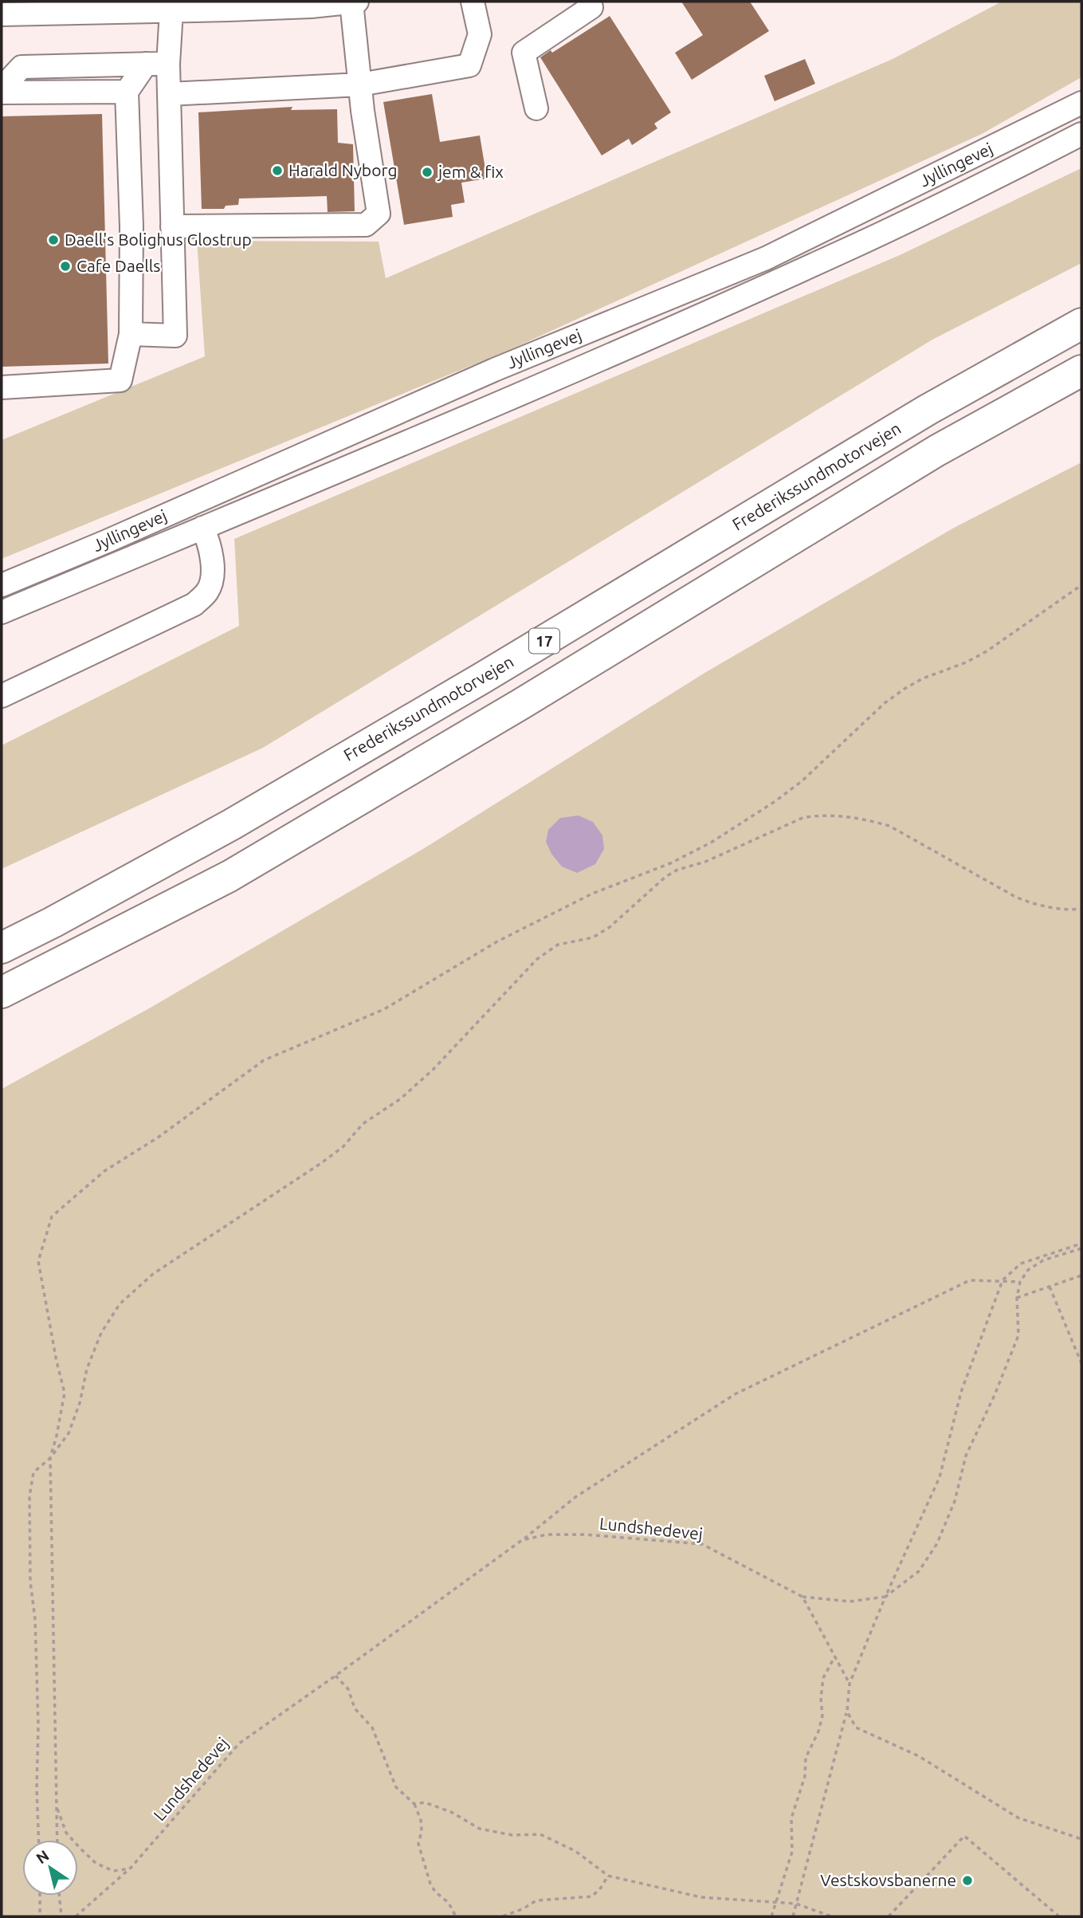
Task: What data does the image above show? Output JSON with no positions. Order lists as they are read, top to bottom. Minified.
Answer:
{"streets":{"highway":["Frederikssundmotorvejen","17"],"street":["Jyllingevej"],"path":["Lundshedevej"]},"places":["Harald Nyborg","jem & fix","Daell's Bolighus Glostrup","Cafe Daells","Vestskovsbanerne"],"north":"top left"}
